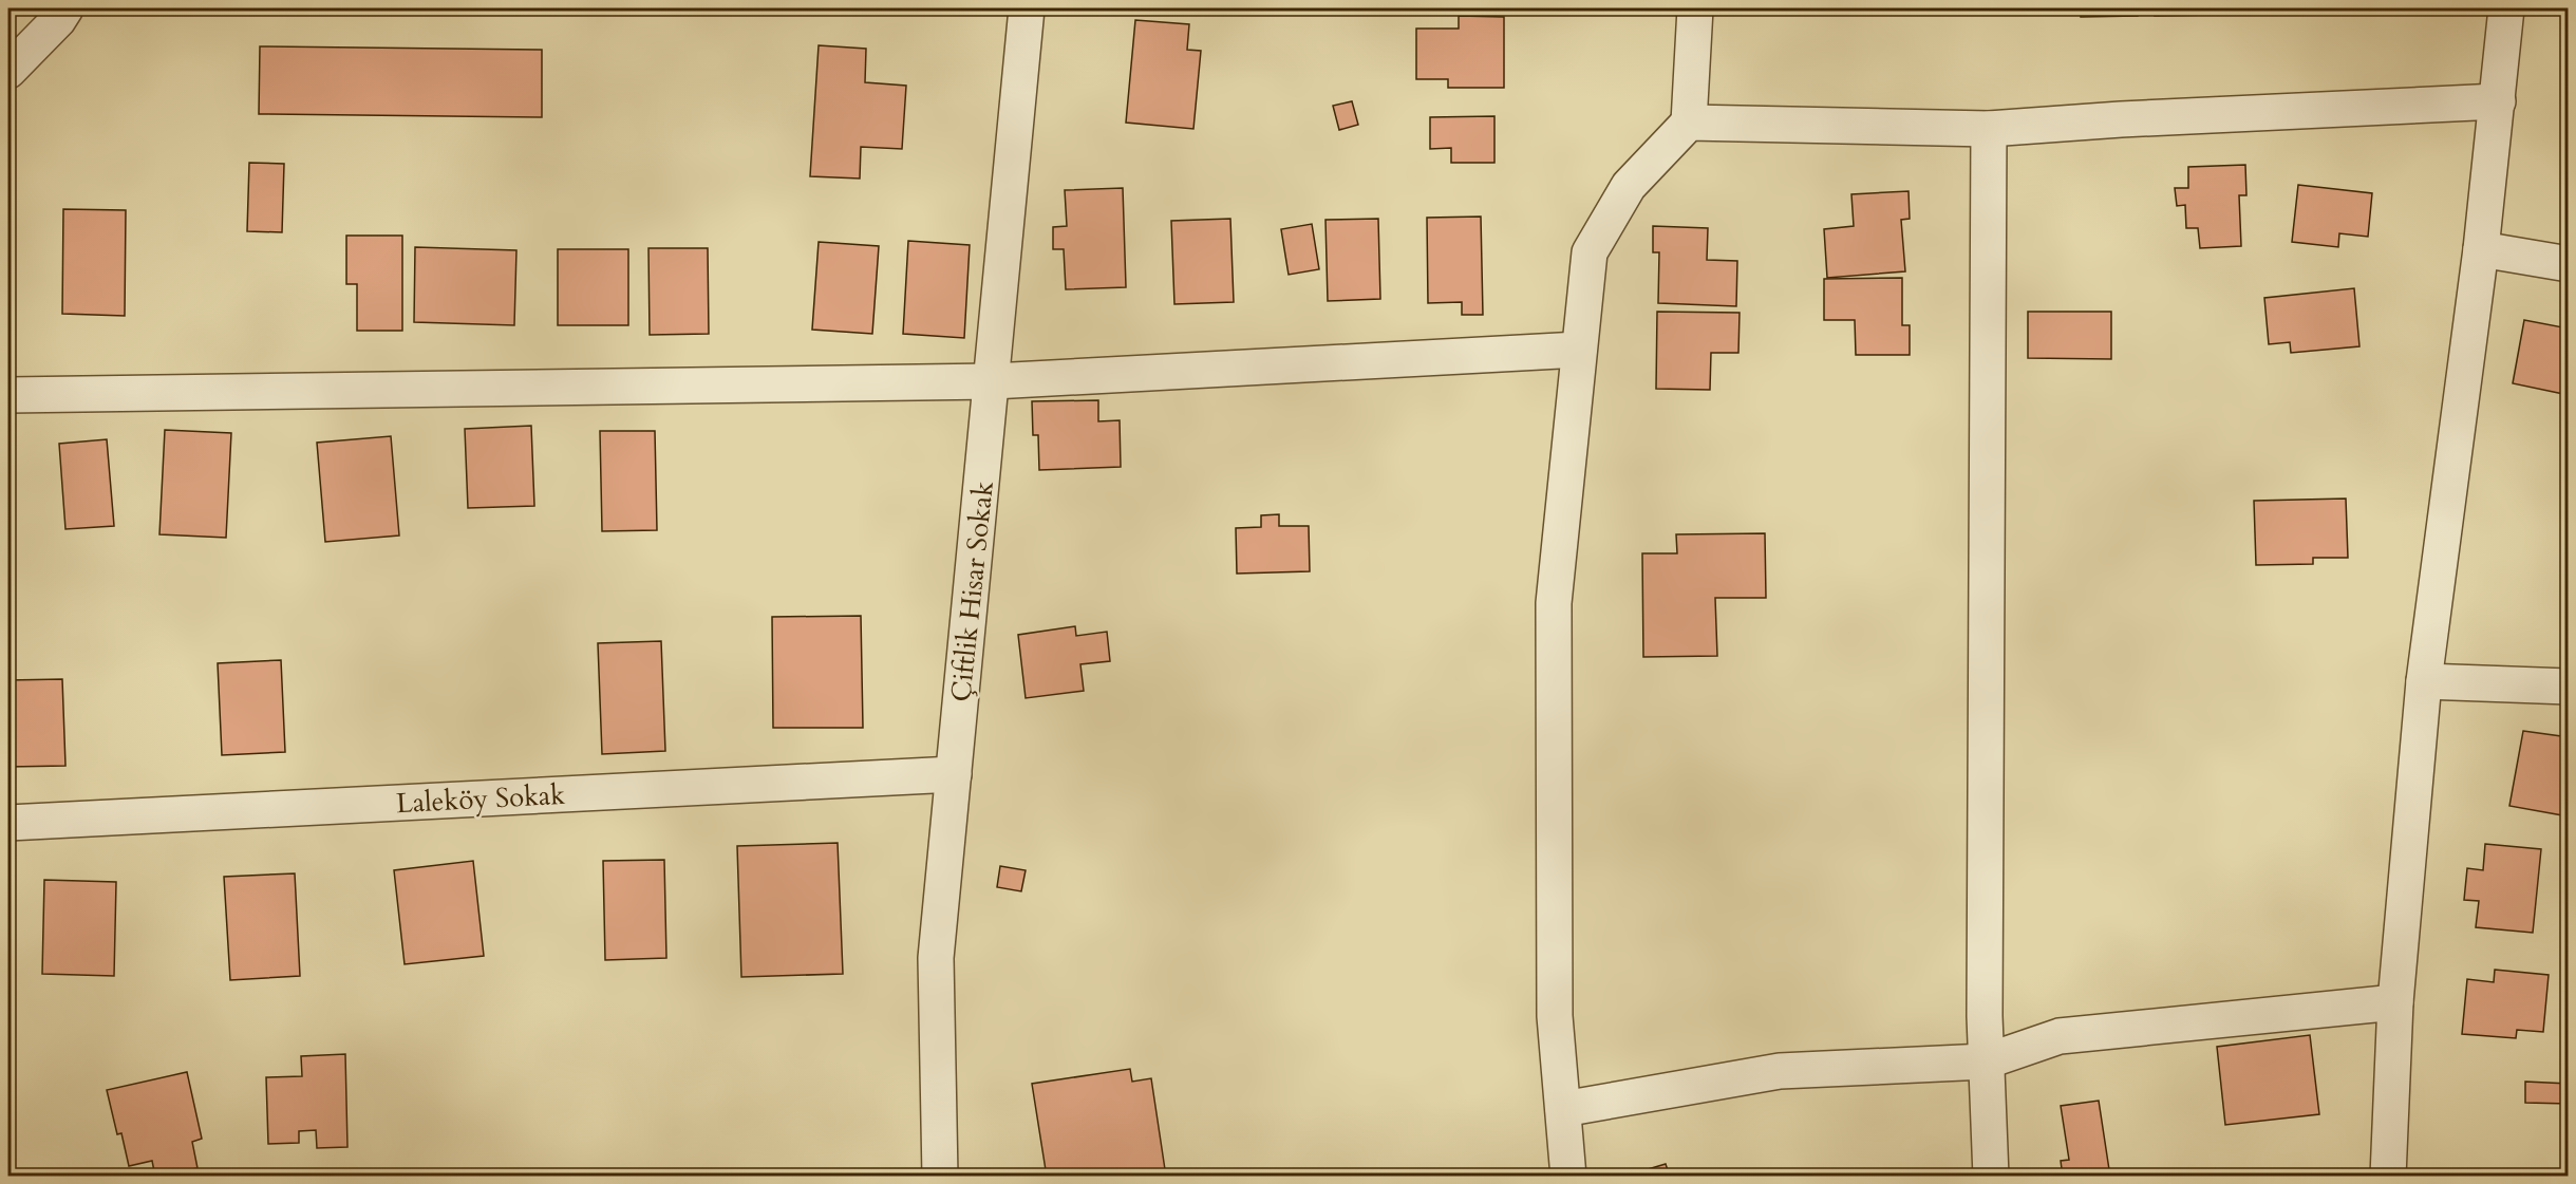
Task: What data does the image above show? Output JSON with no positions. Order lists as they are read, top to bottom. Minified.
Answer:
{"streets":{"street":["Çiftlik Hisar Sokak","Laleköy Sokak"]},"crossings":[["Çiftlik Hisar Sokak","Laleköy Sokak"]]}
